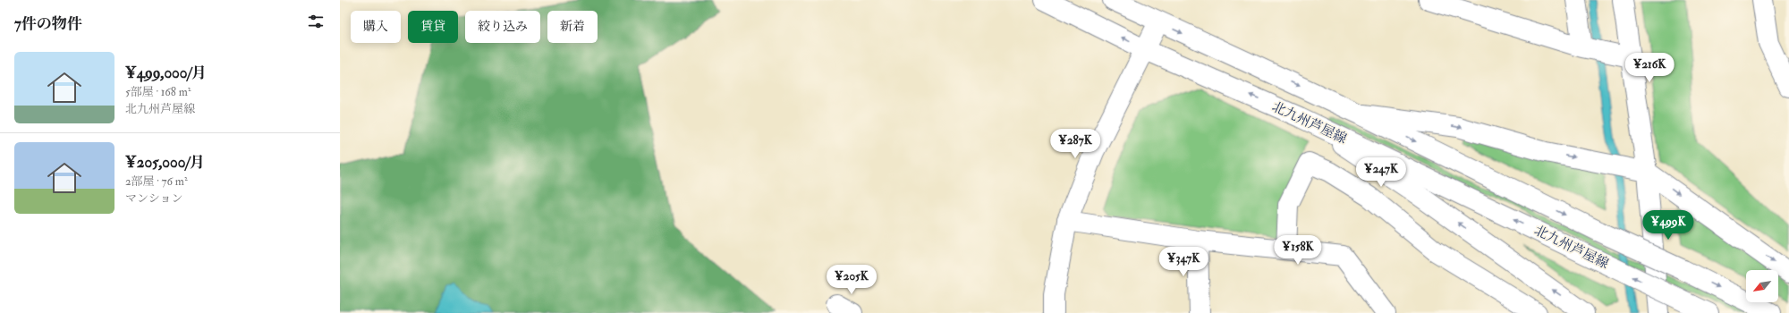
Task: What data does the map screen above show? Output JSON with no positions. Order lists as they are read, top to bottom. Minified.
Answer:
{"streets":{"street":["北九州芦屋線"]},"north":"bottom left","page":{"heading":"7件の物件","chip":["購入","賃貸","絞り込み","新着"],"list":[{"name":"¥499,000/月","note":"5部屋 · 168 m² · 北九州芦屋線"},{"name":"¥205,000/月","note":"2部屋 · 76 m² · マンション"}],"price":["¥216K","¥287K","¥247K","¥499K","¥158K","¥347K","¥205K"]}}
